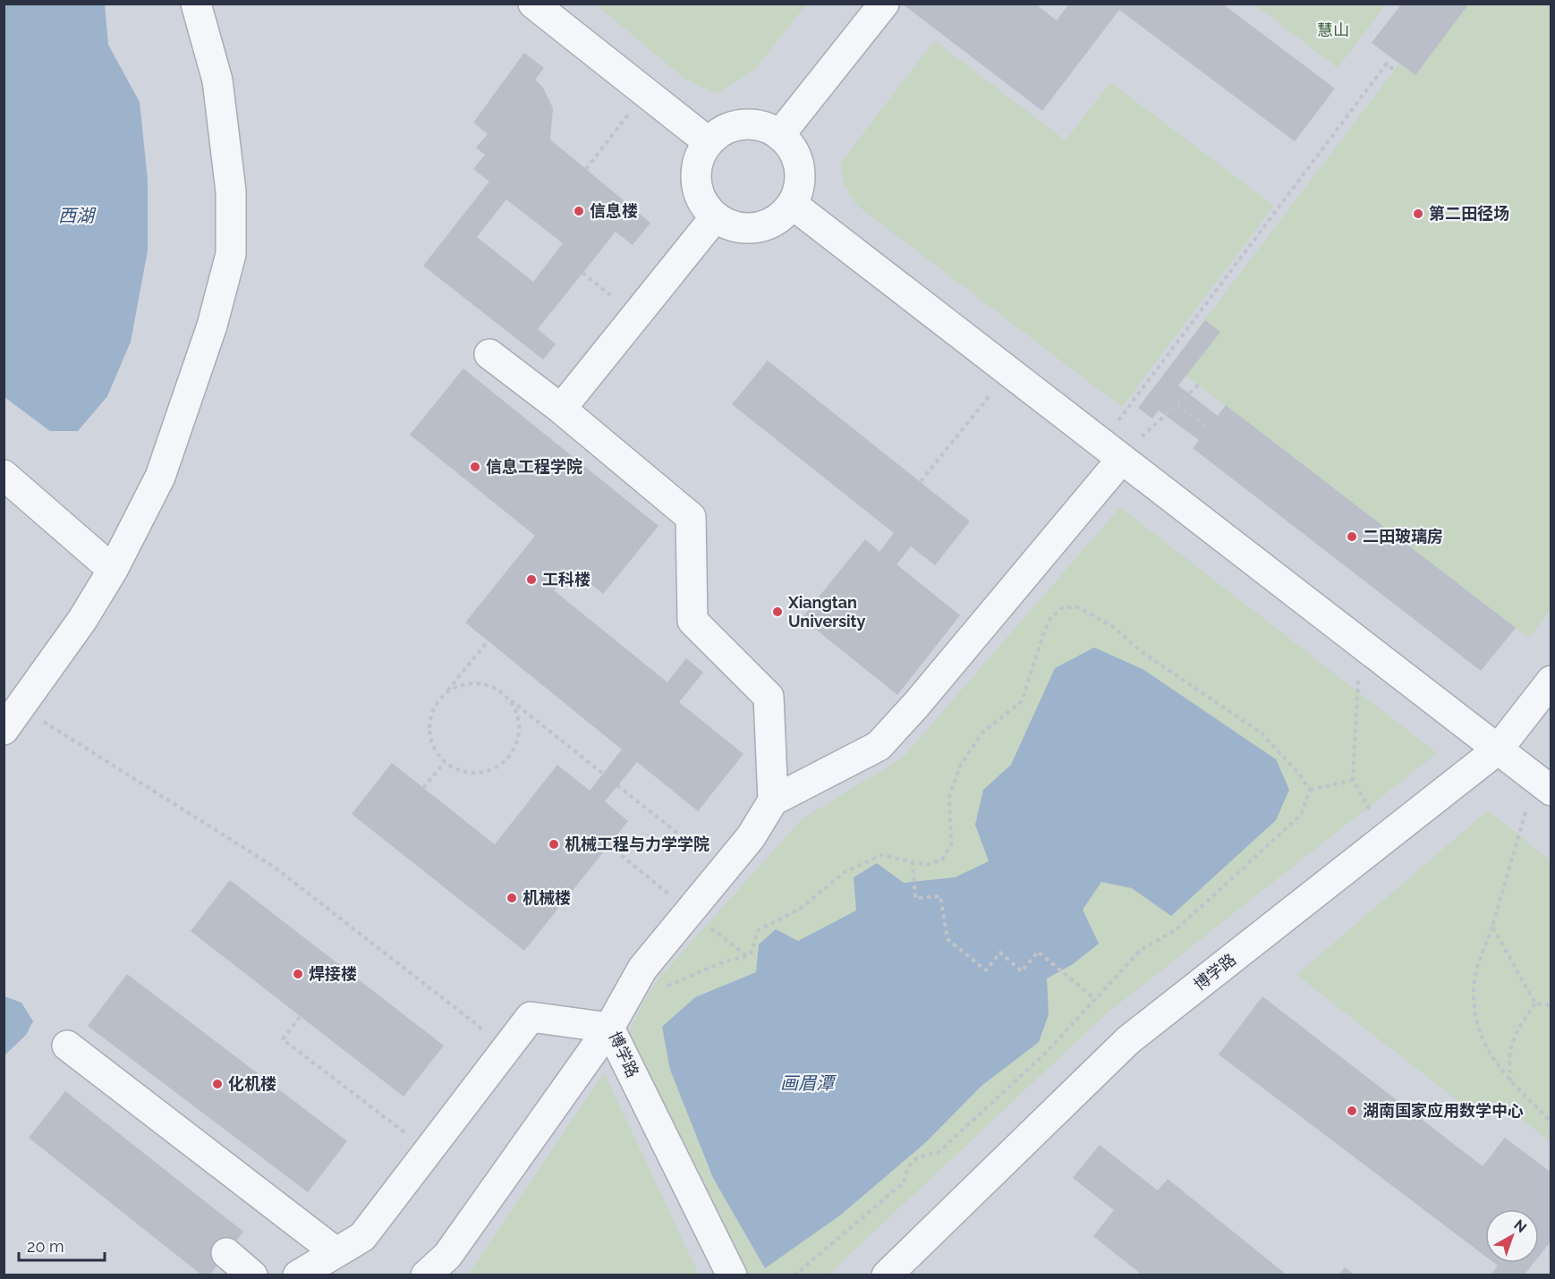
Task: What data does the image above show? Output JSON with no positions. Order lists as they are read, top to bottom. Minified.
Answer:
{"streets":{"street":["博学路"]},"water":["西湖","画眉潭"],"parks":["慧山"],"places":["信息楼","第二田径场","信息工程学院","二田玻璃房","工科楼","Xiangtan University","机械工程与力学学院","机械楼","焊接楼","化机楼","湖南国家应用数学中心"],"scale_bar":"20 m","north":"top right"}
